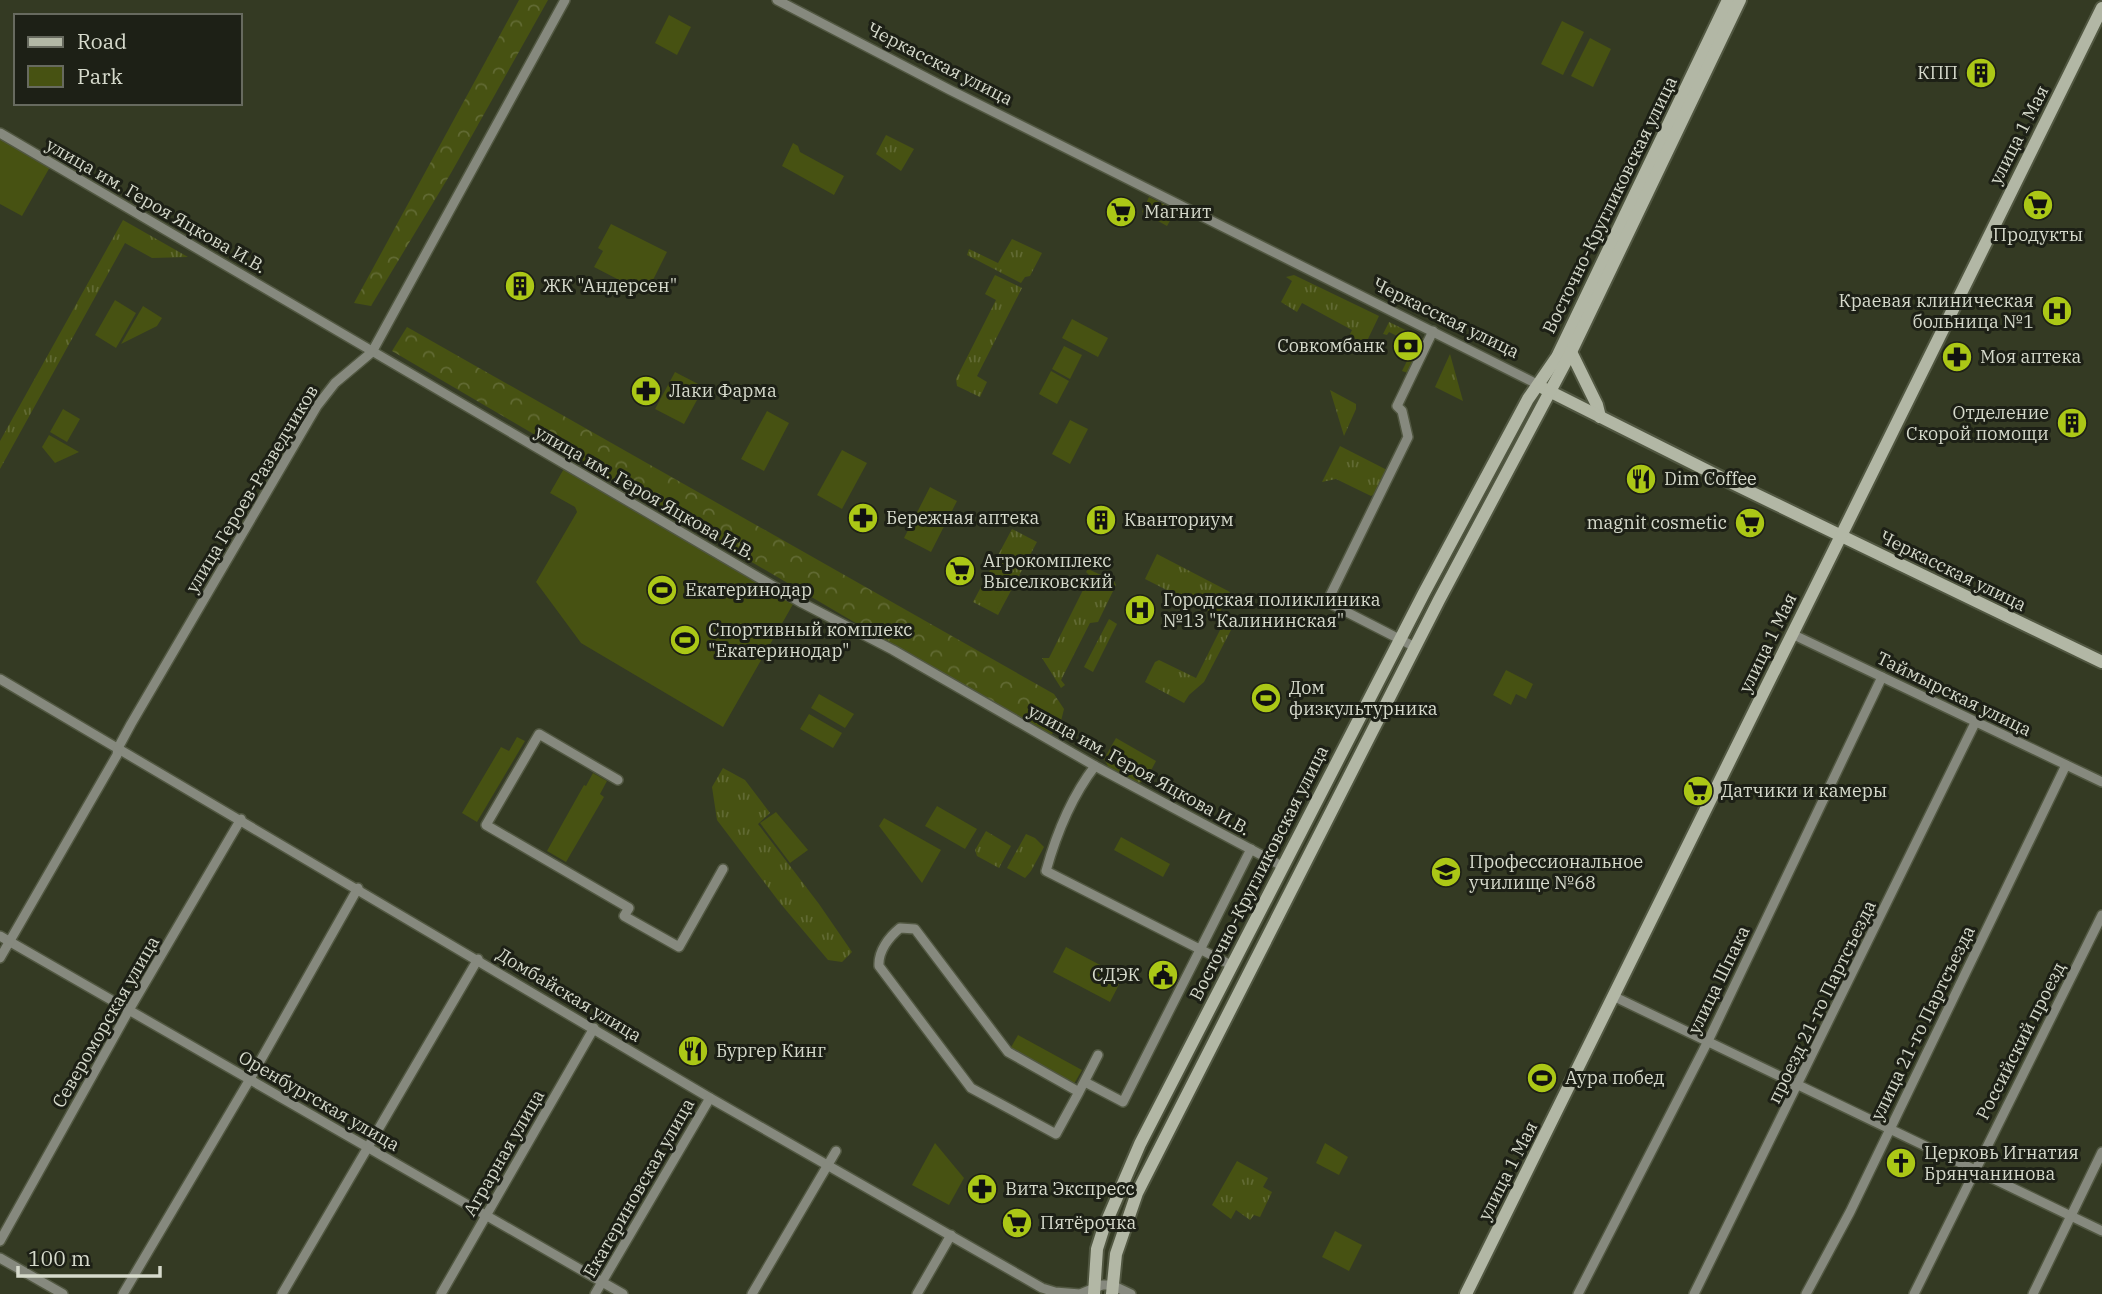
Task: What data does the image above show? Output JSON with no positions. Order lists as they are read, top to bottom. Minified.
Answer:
{"streets":{"street":["Черкасская улица","улица 1 Мая","Восточно-Кругликовская улица","улица им. Героя Яцкова И.В.","улица Героев-Разведчиков","Таймырская улица","улица Шпака","Домбайская улица","проезд 21-го Партсъезда","Североморская улица","улица 21-го Партсъезда","Российский проезд","Оренбургская улица","Аграрная улица","Екатериновская улица"]},"crossings":[["Черкасская улица","улица 1 Мая"],["Черкасская улица","Восточно-Кругликовская улица"],["улица 1 Мая","Таймырская улица"],["Восточно-Кругликовская улица","улица им. Героя Яцкова И.В."],["Восточно-Кругликовская улица","Домбайская улица"],["улица им. Героя Яцкова И.В.","улица Героев-Разведчиков"],["улица Героев-Разведчиков","Домбайская улица"],["улица Героев-Разведчиков","Оренбургская улица"],["Таймырская улица","улица Шпака"],["Таймырская улица","проезд 21-го Партсъезда"],["Таймырская улица","улица 21-го Партсъезда"],["Домбайская улица","Североморская улица"],["Домбайская улица","Аграрная улица"],["Домбайская улица","Екатериновская улица"],["Североморская улица","Оренбургская улица"],["Оренбургская улица","Аграрная улица"],["Оренбургская улица","Екатериновская улица"]],"places":{"building":["КПП","ЖК \"Андерсен\"","Отделение Скорой помощи","Кванториум"],"supermarket":["Продукты","Магнит","magnit cosmetic","Агрокомплекс Выселковский","Датчики и камеры","Пятёрочка"],"hospital":["Краевая клиническая больница №1","Городская поликлиника №13 \"Калининская\""],"bank":["Совкомбанк"],"pharmacy":["Моя аптека","Лаки Фарма","Бережная аптека","Вита Экспресс"],"restaurant":["Dim Coffee","Бургер Кинг"],"sports":["Екатеринодар","Спортивный комплекс \"Екатеринодар\"","Дом физкультурника","Аура побед"],"school or university":["Профессиональное училище №68"],"public building":["СДЭК"],"church":["Церковь Игнатия Брянчанинова"]},"legend":["Road","Park"],"scale_bar":"100 m"}
